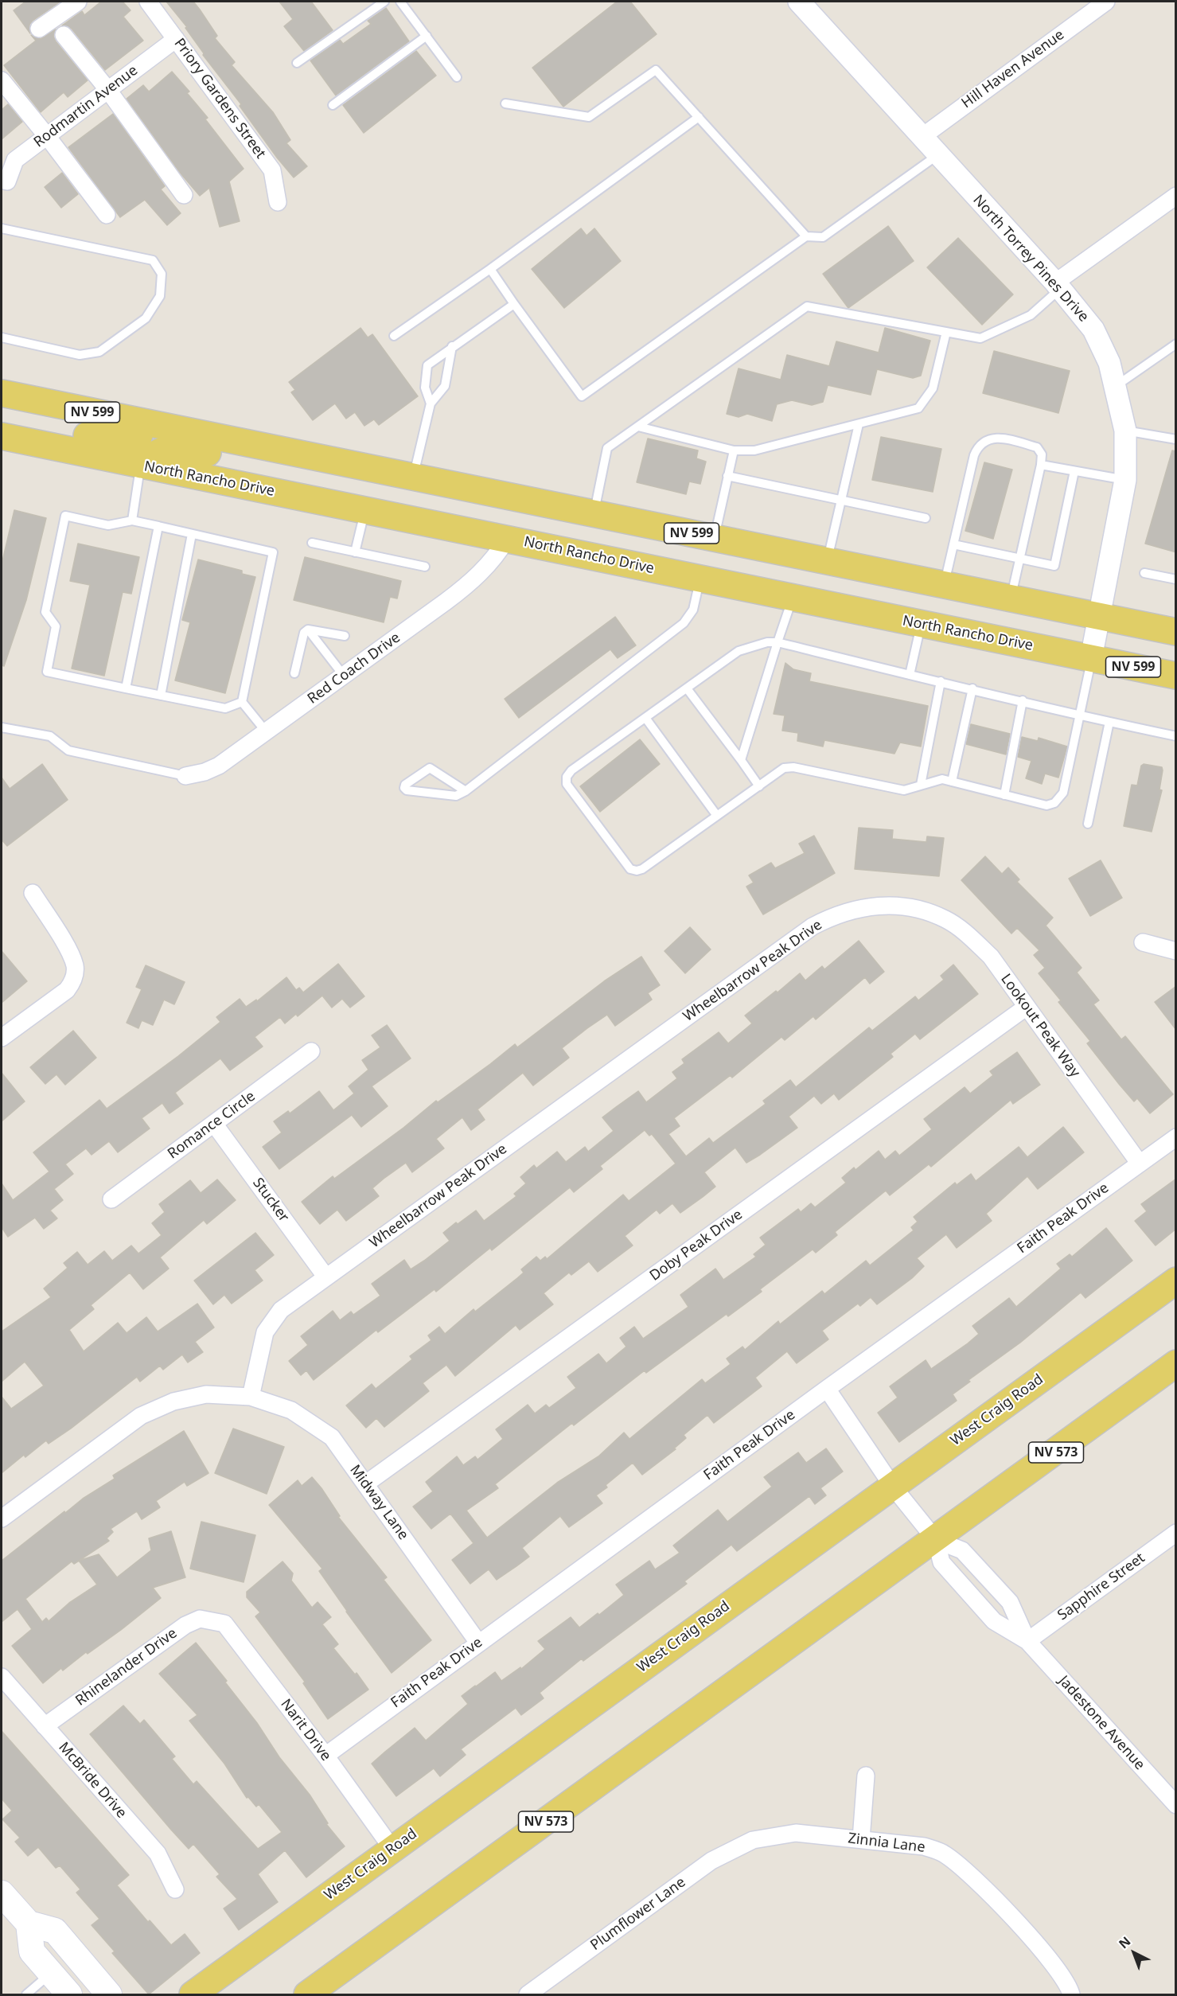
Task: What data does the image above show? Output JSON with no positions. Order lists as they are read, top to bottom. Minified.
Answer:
{"streets":{"main road":["NV 599","North Rancho Drive","West Craig Road","NV 573"],"street":["Hill Haven Avenue","Priory Gardens Street","Rodmartin Avenue","North Torrey Pines Drive","Red Coach Drive","Wheelbarrow Peak Drive","Lookout Peak Way","Romance Circle","Stucker","Faith Peak Drive","Doby Peak Drive","Midway Lane","Sapphire Street","Rhinelander Drive","Jadestone Avenue","Narit Drive","McBride Drive","Zinnia Lane","Plumflower Lane"]},"crossings":[["Hill Haven Avenue","North Torrey Pines Drive"],["Priory Gardens Street","Rodmartin Avenue"],["North Torrey Pines Drive","NV 599"],["North Torrey Pines Drive","North Rancho Drive"],["North Rancho Drive","Red Coach Drive"],["Wheelbarrow Peak Drive","Lookout Peak Way"],["Wheelbarrow Peak Drive","Stucker"],["Wheelbarrow Peak Drive","Midway Lane"],["Lookout Peak Way","Faith Peak Drive"],["Lookout Peak Way","Doby Peak Drive"],["Romance Circle","Stucker"],["Faith Peak Drive","Midway Lane"],["Faith Peak Drive","Jadestone Avenue"],["Faith Peak Drive","Narit Drive"],["Doby Peak Drive","Midway Lane"],["West Craig Road","Jadestone Avenue"],["West Craig Road","Narit Drive"],["NV 573","Jadestone Avenue"],["Sapphire Street","Jadestone Avenue"],["Rhinelander Drive","Narit Drive"],["Rhinelander Drive","McBride Drive"],["Zinnia Lane","Plumflower Lane"]],"north":"top left"}
